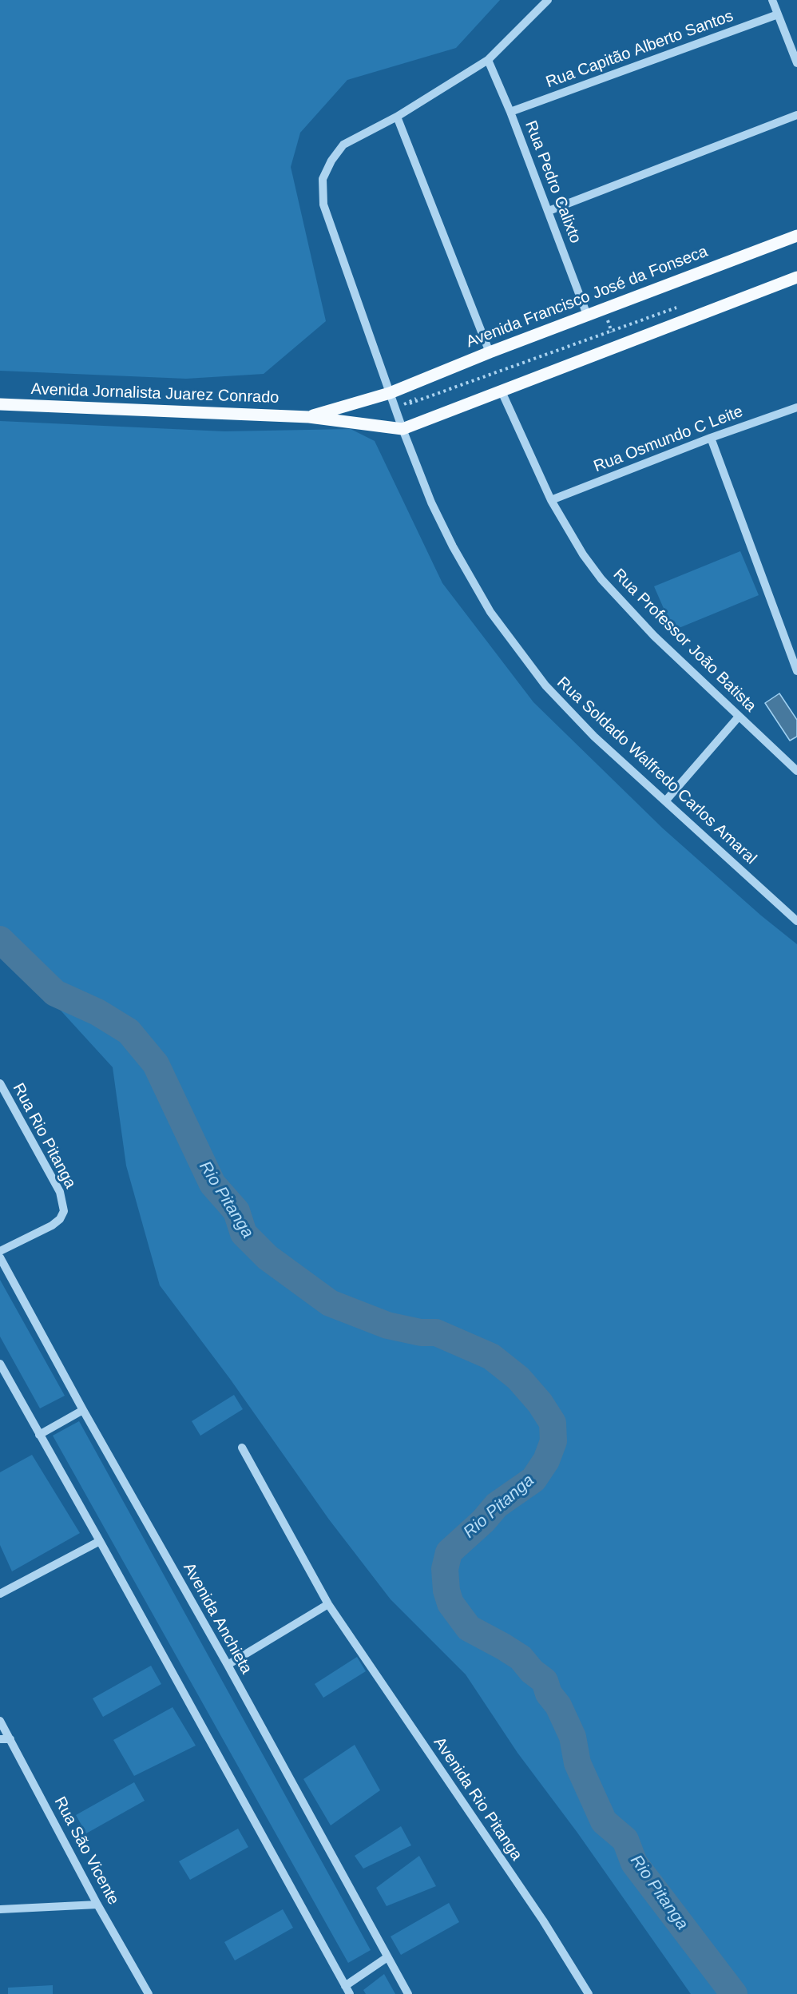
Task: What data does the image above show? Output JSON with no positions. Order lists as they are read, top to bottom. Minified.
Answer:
{"streets":{"main road":["Avenida Francisco José da Fonseca","Avenida Jornalista Juarez Conrado"],"street":["Rua Capitão Alberto Santos","Rua Pedro Calixto","Rua Osmundo C Leite","Rua Professor João Batista","Rua Soldado Walfredo Carlos Amaral","Rua Rio Pitanga","Avenida Anchieta","Avenida Rio Pitanga","Rua São Vicente"]},"crossings":[["Rua Capitão Alberto Santos","Rua Pedro Calixto"],["Rua Pedro Calixto","Avenida Francisco José da Fonseca"],["Rua Pedro Calixto","Rua Soldado Walfredo Carlos Amaral"],["Avenida Francisco José da Fonseca","Avenida Jornalista Juarez Conrado"],["Avenida Francisco José da Fonseca","Rua Soldado Walfredo Carlos Amaral"],["Avenida Jornalista Juarez Conrado","Rua Soldado Walfredo Carlos Amaral"],["Rua Osmundo C Leite","Rua Professor João Batista"]],"water":["Rio Pitanga"]}
